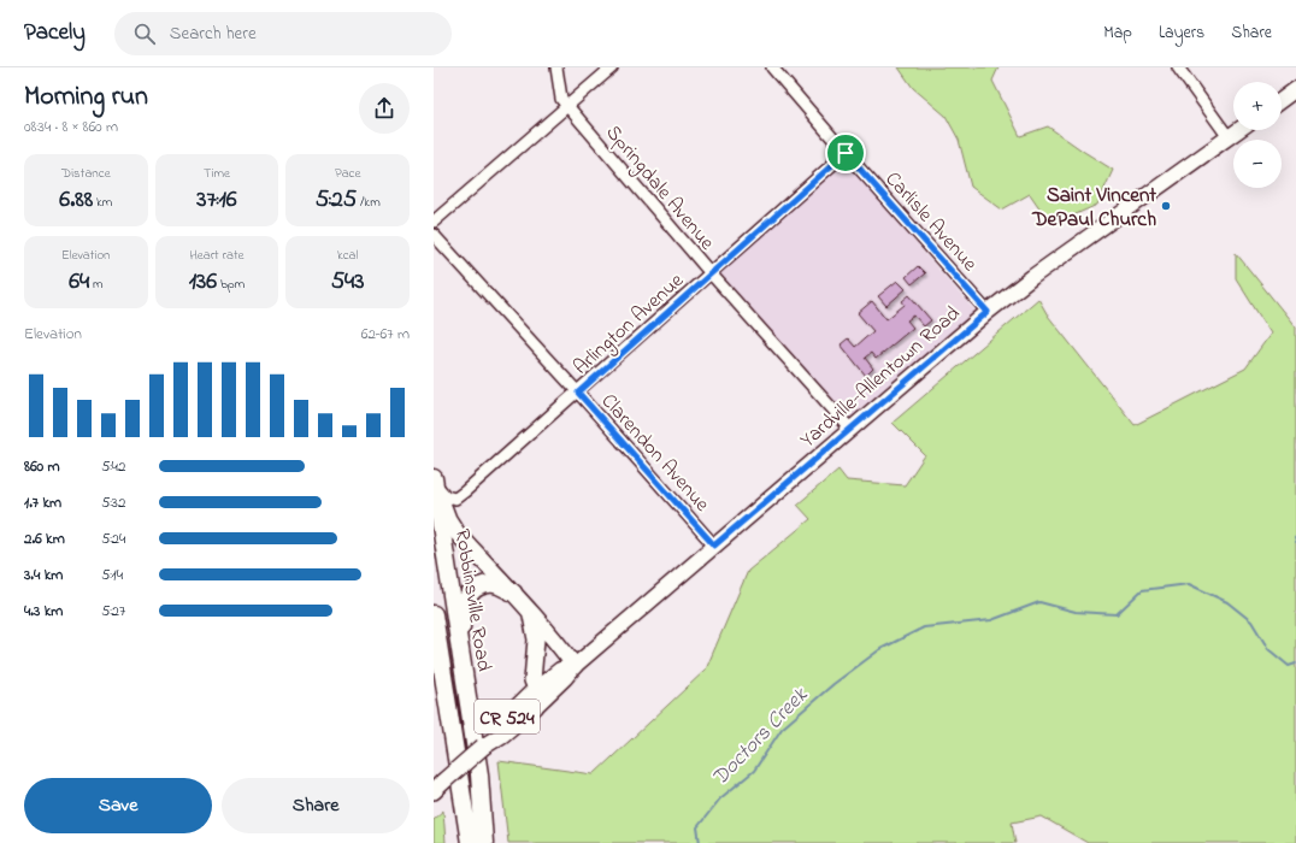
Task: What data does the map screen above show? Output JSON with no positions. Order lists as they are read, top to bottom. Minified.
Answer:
{"streets":{"highway":["Robbinsville Road"],"main road":["Yardville-Allentown Road","CR 524"],"street":["Springdale Avenue","Carlisle Avenue","Arlington Avenue","Clarendon Avenue"]},"crossings":[["Springdale Avenue","Arlington Avenue"],["Springdale Avenue","Yardville-Allentown Road"],["Carlisle Avenue","Arlington Avenue"],["Carlisle Avenue","Yardville-Allentown Road"],["Arlington Avenue","Clarendon Avenue"],["Arlington Avenue","Robbinsville Road"],["Yardville-Allentown Road","Clarendon Avenue"]],"water":["Doctors Creek"],"places":["Saint Vincent DePaul Church"],"page":{"header":"Pacely","search":"Search here","nav":["Map","Layers","Share"],"heading":["Morning run","08:34 · 8 × 860 m"],"map_buttons":["+","−"],"stats":[["Distance","6.88 km"],["Time","37:16"],["Pace","5:25 /km"],["Elevation","64 m"],["Heart rate","136 bpm"],["kcal","543"]],"chart":["Elevation","62–67 m"],"list":[{"name":"860 m","note":"5:42"},{"name":"1.7 km","note":"5:32"},{"name":"2.6 km","note":"5:24"},{"name":"3.4 km","note":"5:14"},{"name":"4.3 km","note":"5:27"}],"buttons":["Save","Share"]}}
